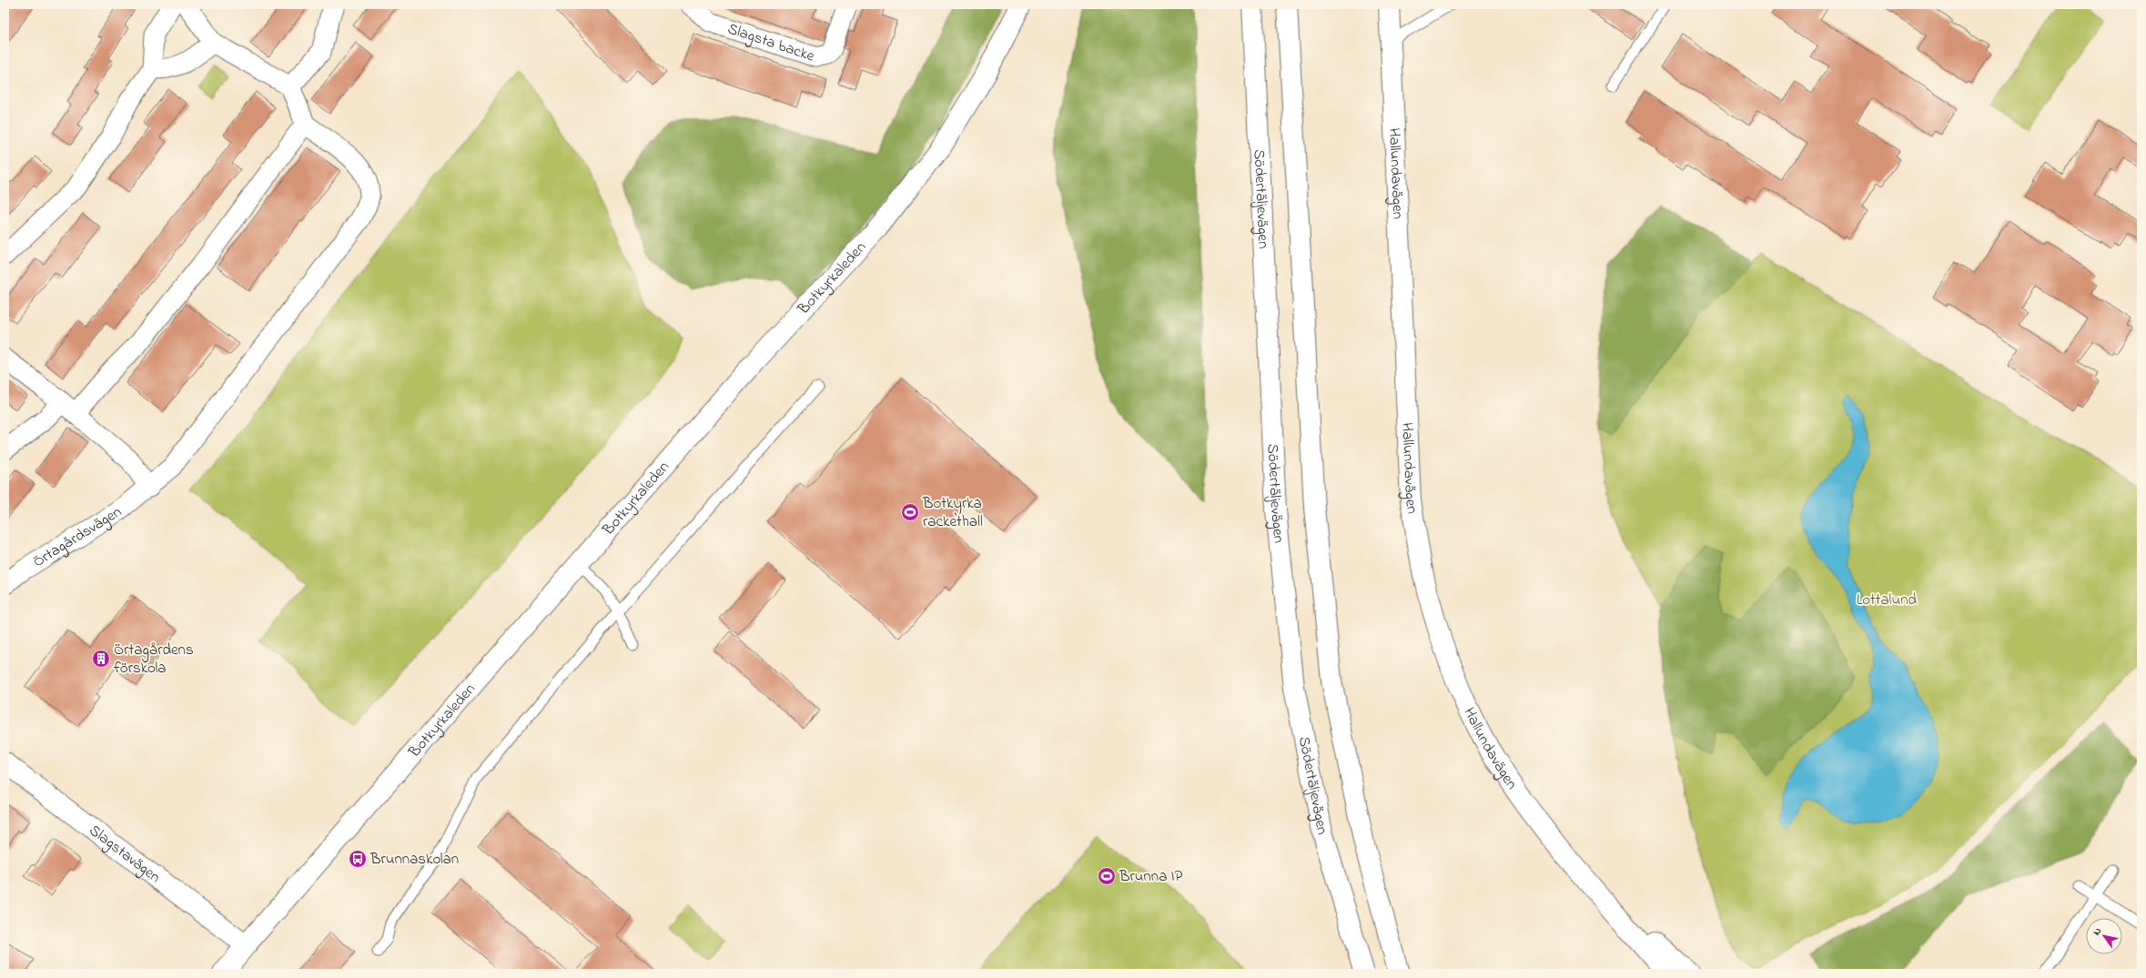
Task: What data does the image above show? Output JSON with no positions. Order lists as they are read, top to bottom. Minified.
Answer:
{"streets":{"main road":["Hallundavägen","Södertäljevägen","Botkyrkaleden","Slagstavägen"],"street":["Slagsta backe","Örtagårdsvägen"]},"crossings":[["Botkyrkaleden","Slagstavägen"]],"parks":["Lottalund"],"places":{"sports":["Botkyrka rackethall","Brunna IP"],"building":["Örtagårdens förskola"],"bus stop":["Brunnaskolan"]},"north":"top left"}
